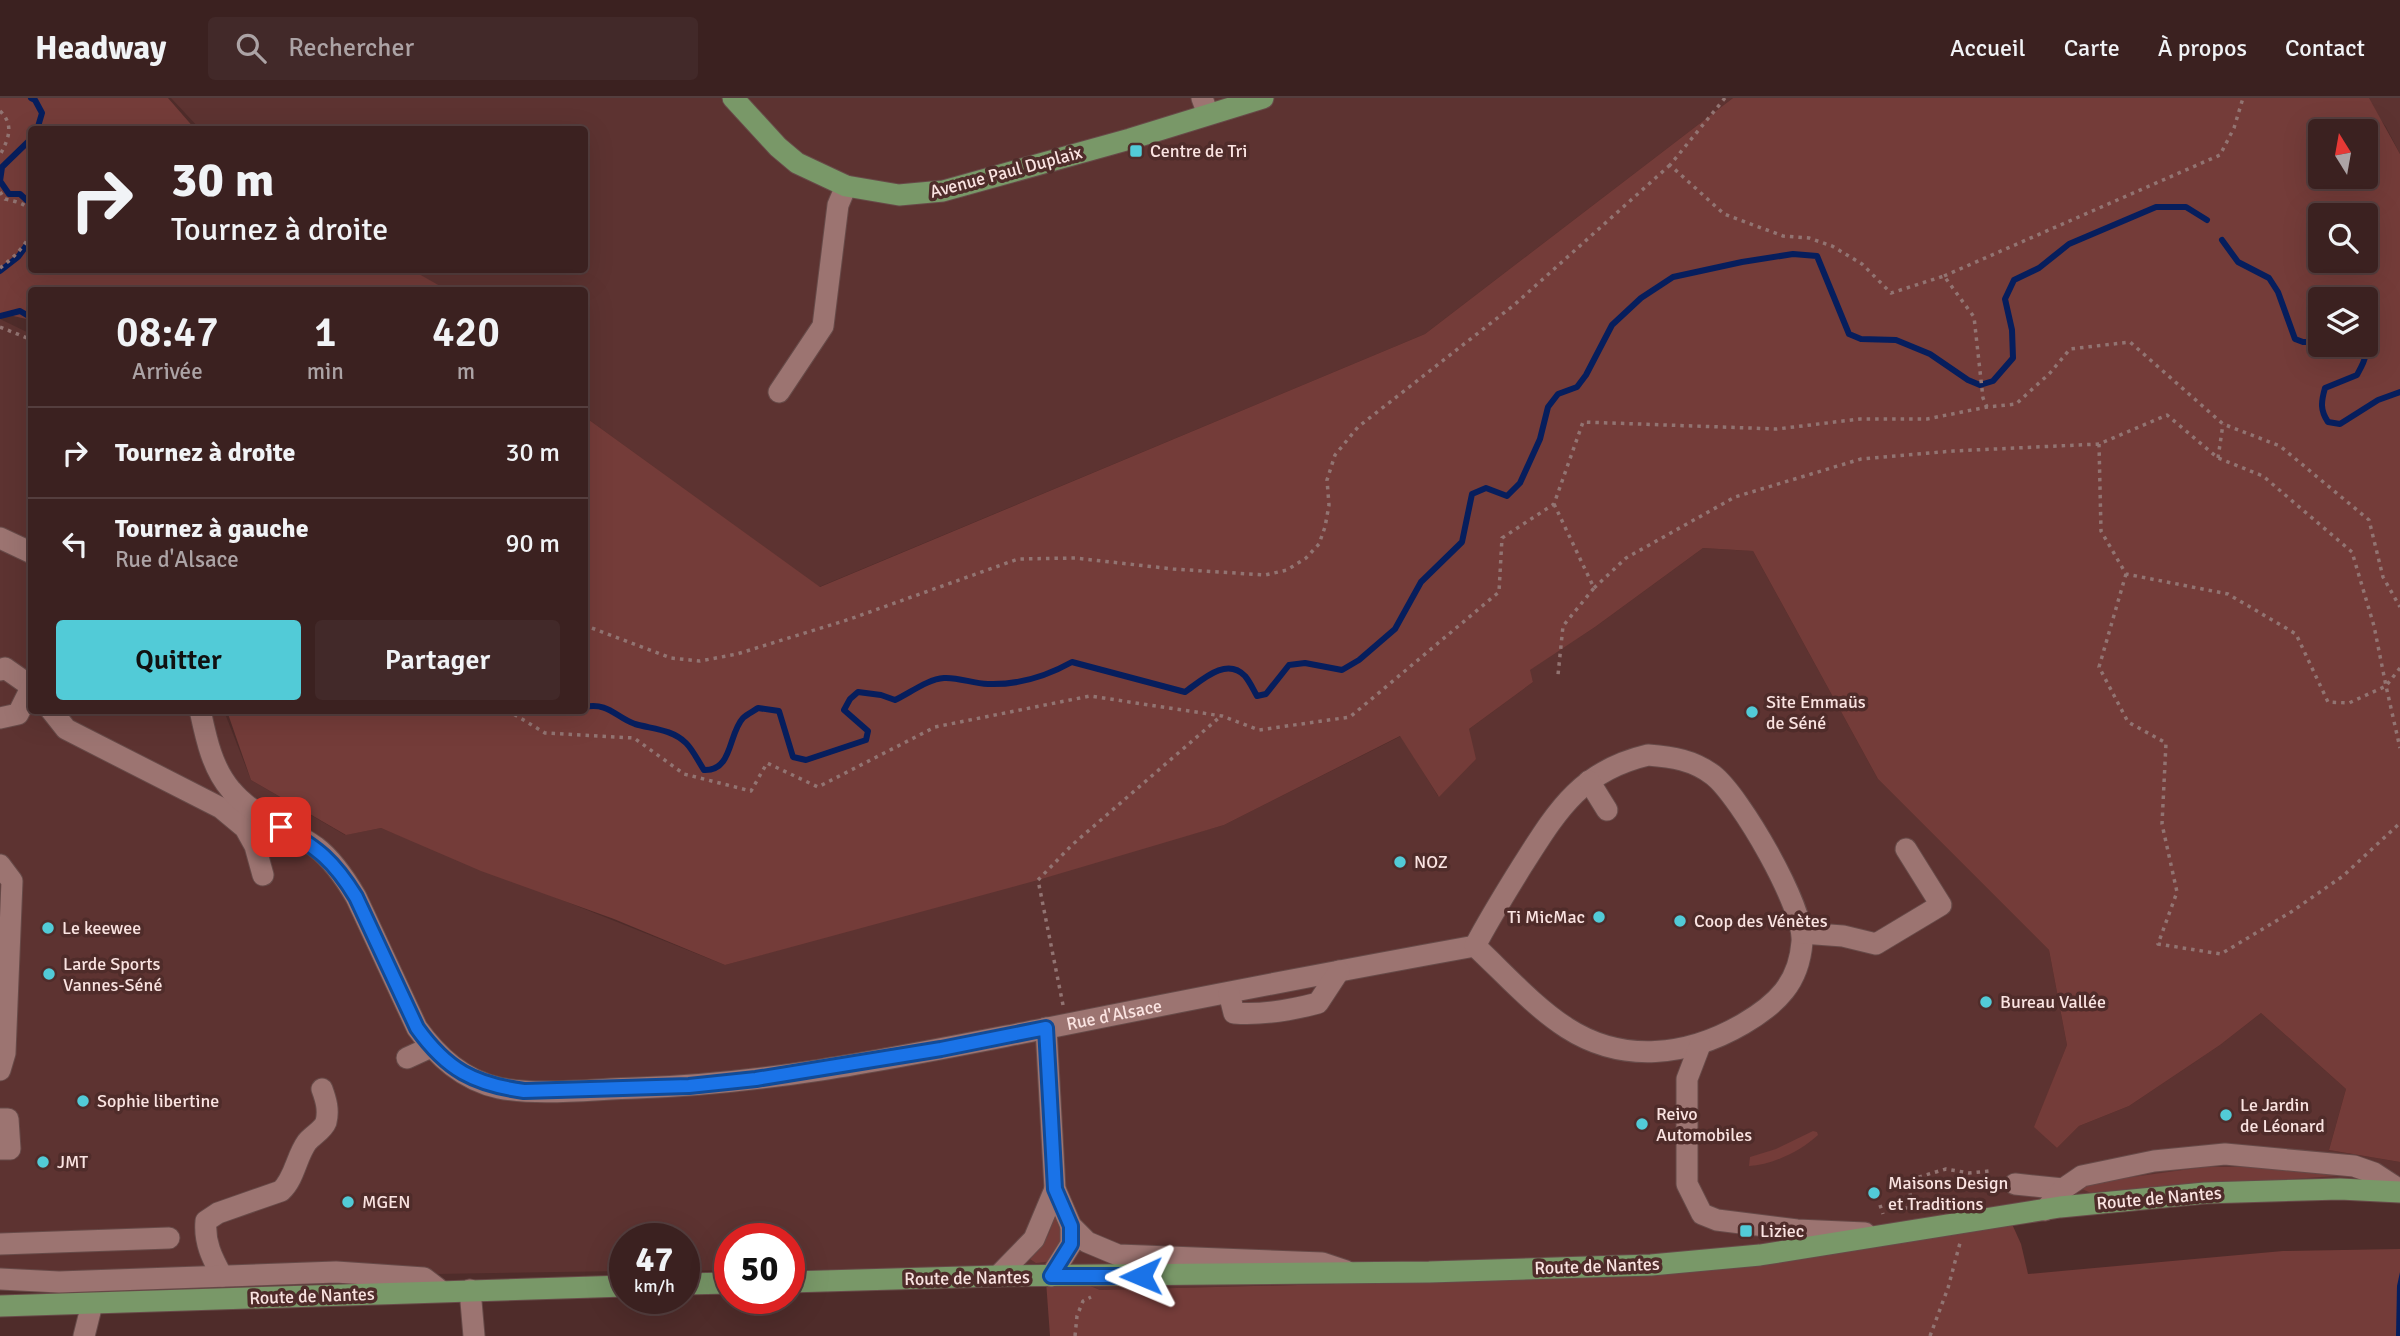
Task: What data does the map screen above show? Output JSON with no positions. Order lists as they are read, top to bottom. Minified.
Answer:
{"streets":{"main road":["Avenue Paul Duplaix","Route de Nantes"],"street":["Rue d'Alsace"]},"places":{"transit":["Centre de Tri","Liziec"],"other":["Site Emmaüs de Séné","NOZ","Ti MicMac","Coop des Vénètes","Le keewee","Larde Sports Vannes-Séné","Bureau Vallée","Sophie libertine","Le Jardin de Léonard","Reivo Automobiles","JMT","Maisons Design et Traditions","MGEN"]},"north":"top","page":{"header":"Headway","search":"Rechercher","nav":["Accueil","Carte","À propos","Contact"],"turn":["30 m","Tournez à droite"],"eta":["08:47","Arrivée","1","min","420","m"],"list":[{"name":"Tournez à droite","value":"30 m"},{"name":"Tournez à gauche","note":"Rue d'Alsace","value":"90 m"}],"buttons":["Quitter","Partager"],"speed":"47 km/h","limit":"50"}}
